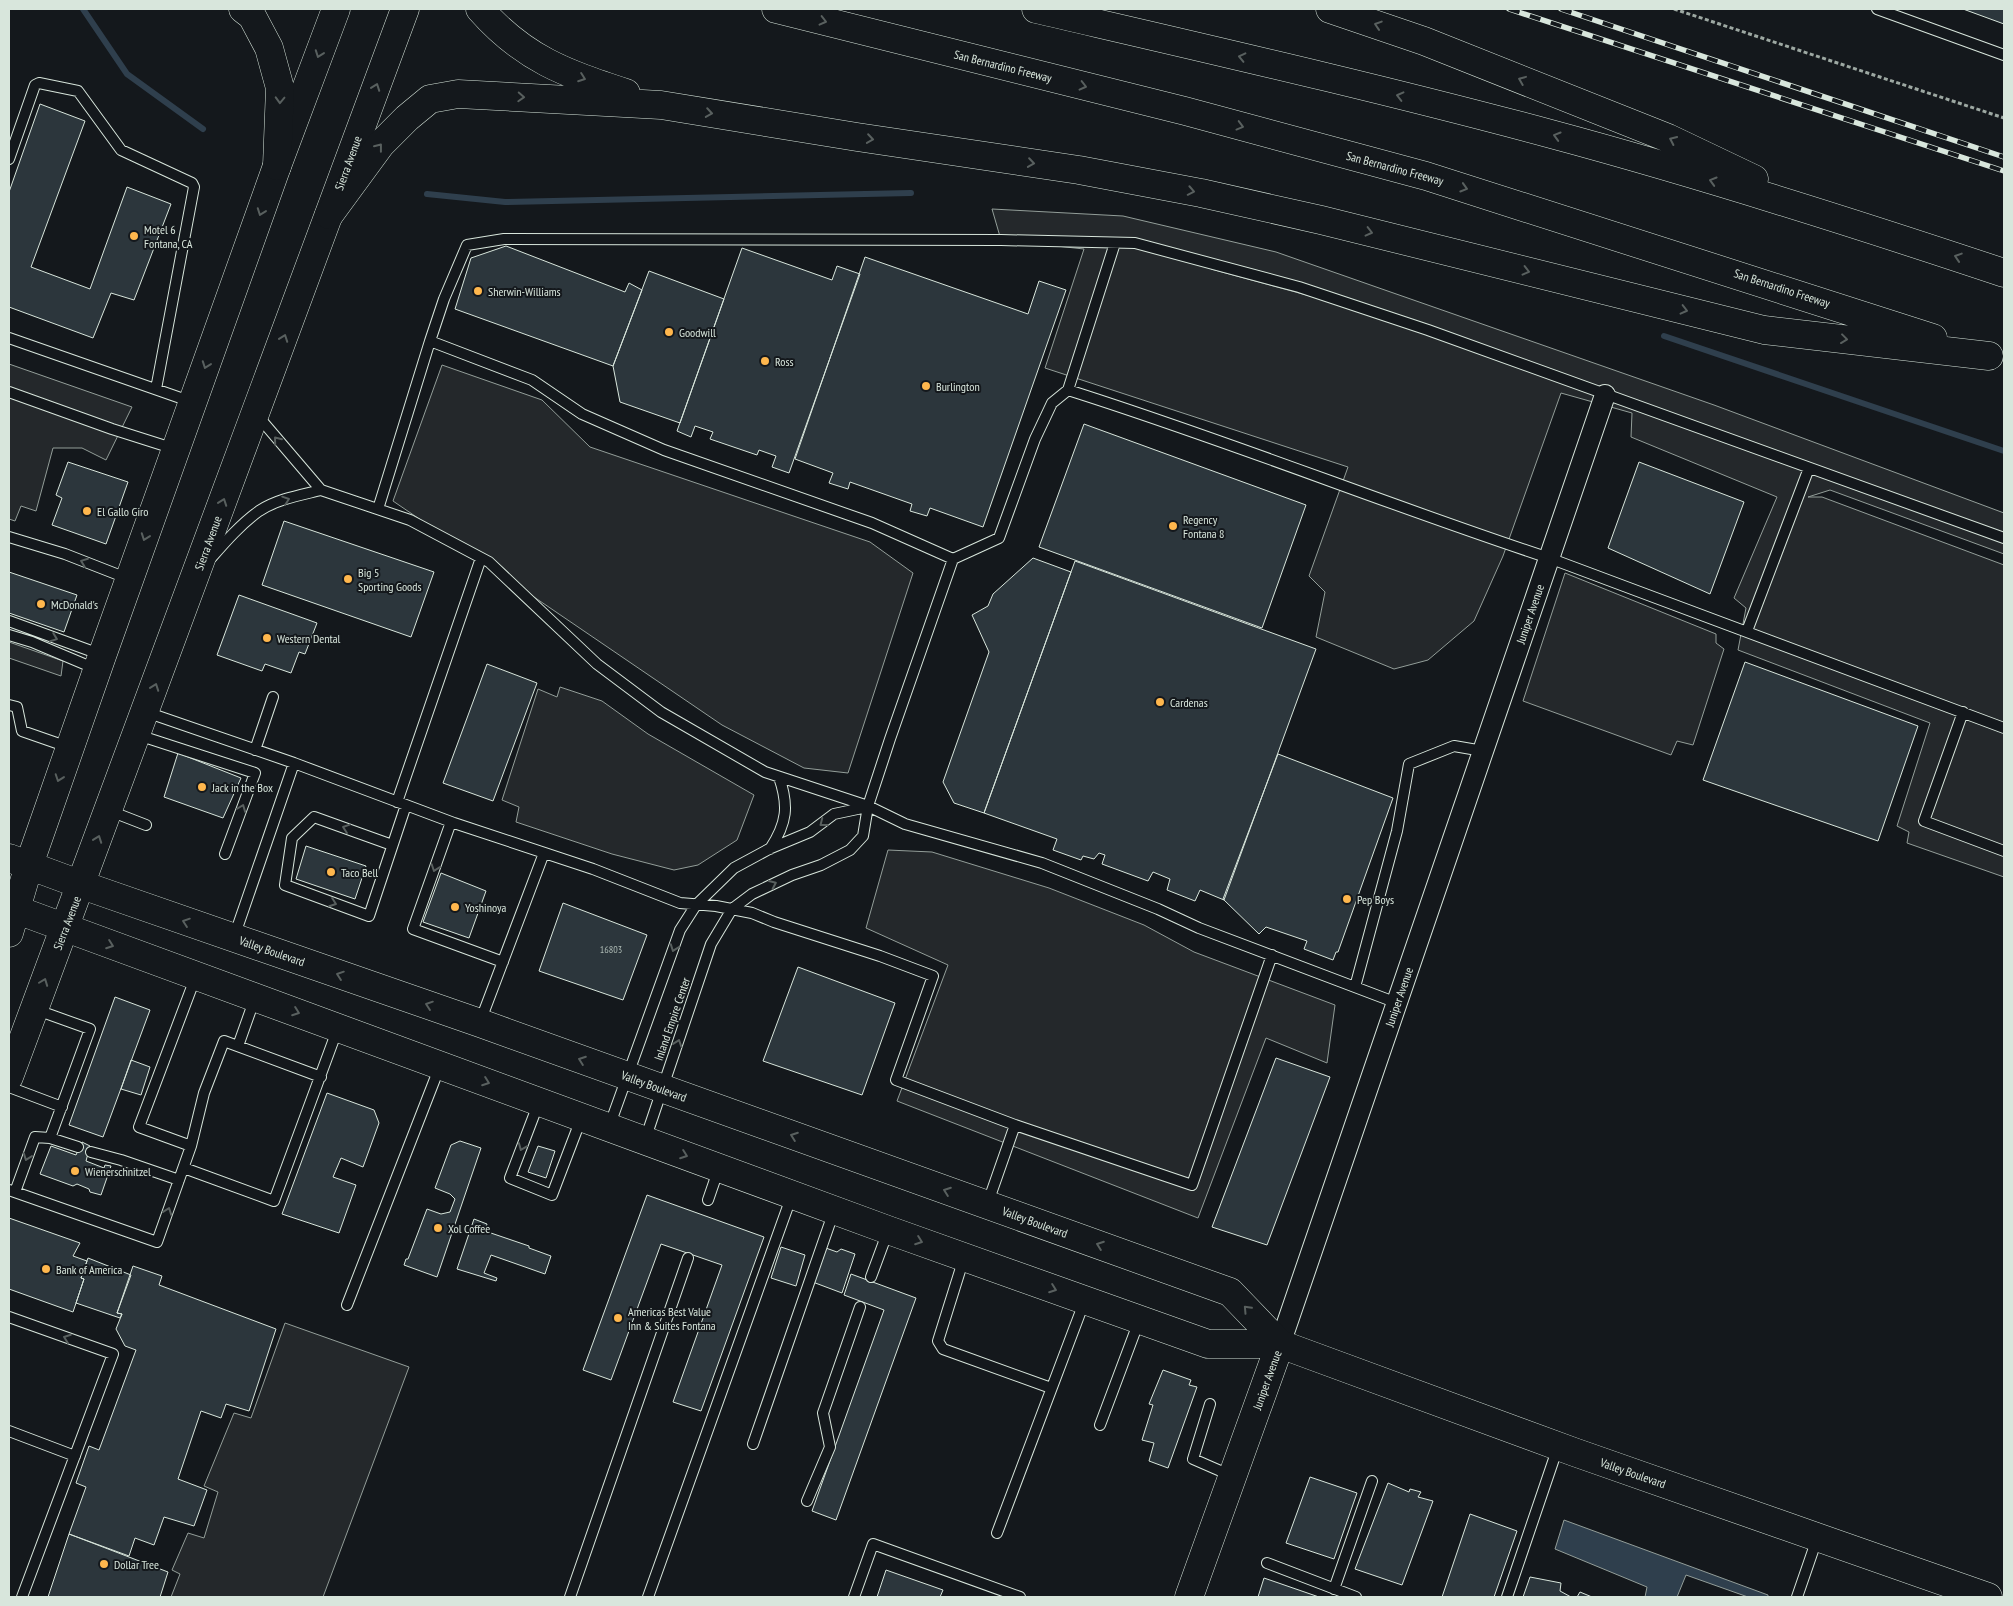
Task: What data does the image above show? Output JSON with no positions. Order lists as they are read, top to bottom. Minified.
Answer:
{"streets":{"main road":["San Bernardino Freeway","Sierra Avenue","Juniper Avenue","Valley Boulevard"],"lane":["Inland Empire Center"]},"crossings":[["Sierra Avenue","Valley Boulevard"],["Juniper Avenue","Valley Boulevard"],["Valley Boulevard","Inland Empire Center"]],"places":["Motel 6 Fontana, CA","Sherwin-Williams","Goodwill","Ross","Burlington","El Gallo Giro","Regency Fontana 8","Big 5 Sporting Goods","McDonald's","Western Dental","Cardenas","Jack in the Box","Taco Bell","Pep Boys","Yoshinoya","Wienerschnitzel","Xol Coffee","Bank of America","Americas Best Value Inn & Suites Fontana","Dollar Tree"],"house_numbers":["16803"]}
